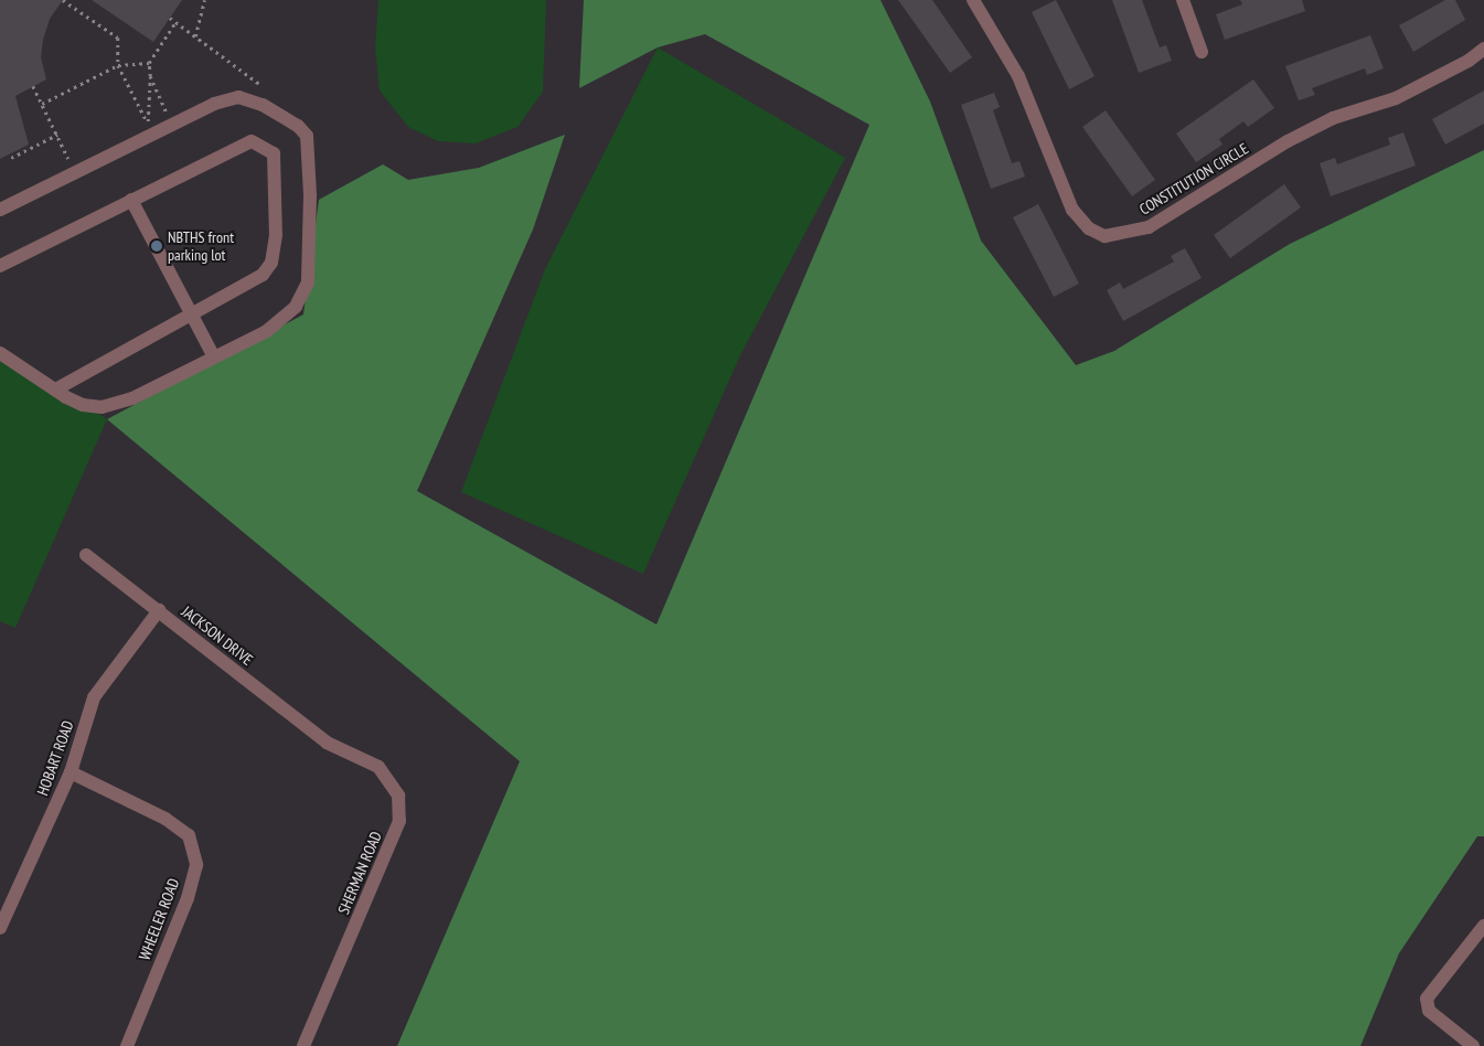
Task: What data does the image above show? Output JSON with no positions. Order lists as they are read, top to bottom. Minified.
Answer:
{"streets":{"street":["CONSTITUTION CIRCLE","JACKSON DRIVE","HOBART ROAD","SHERMAN ROAD","WHEELER ROAD"]},"crossings":[["JACKSON DRIVE","HOBART ROAD"],["JACKSON DRIVE","SHERMAN ROAD"],["HOBART ROAD","WHEELER ROAD"]],"places":["NBTHS front parking lot"]}
